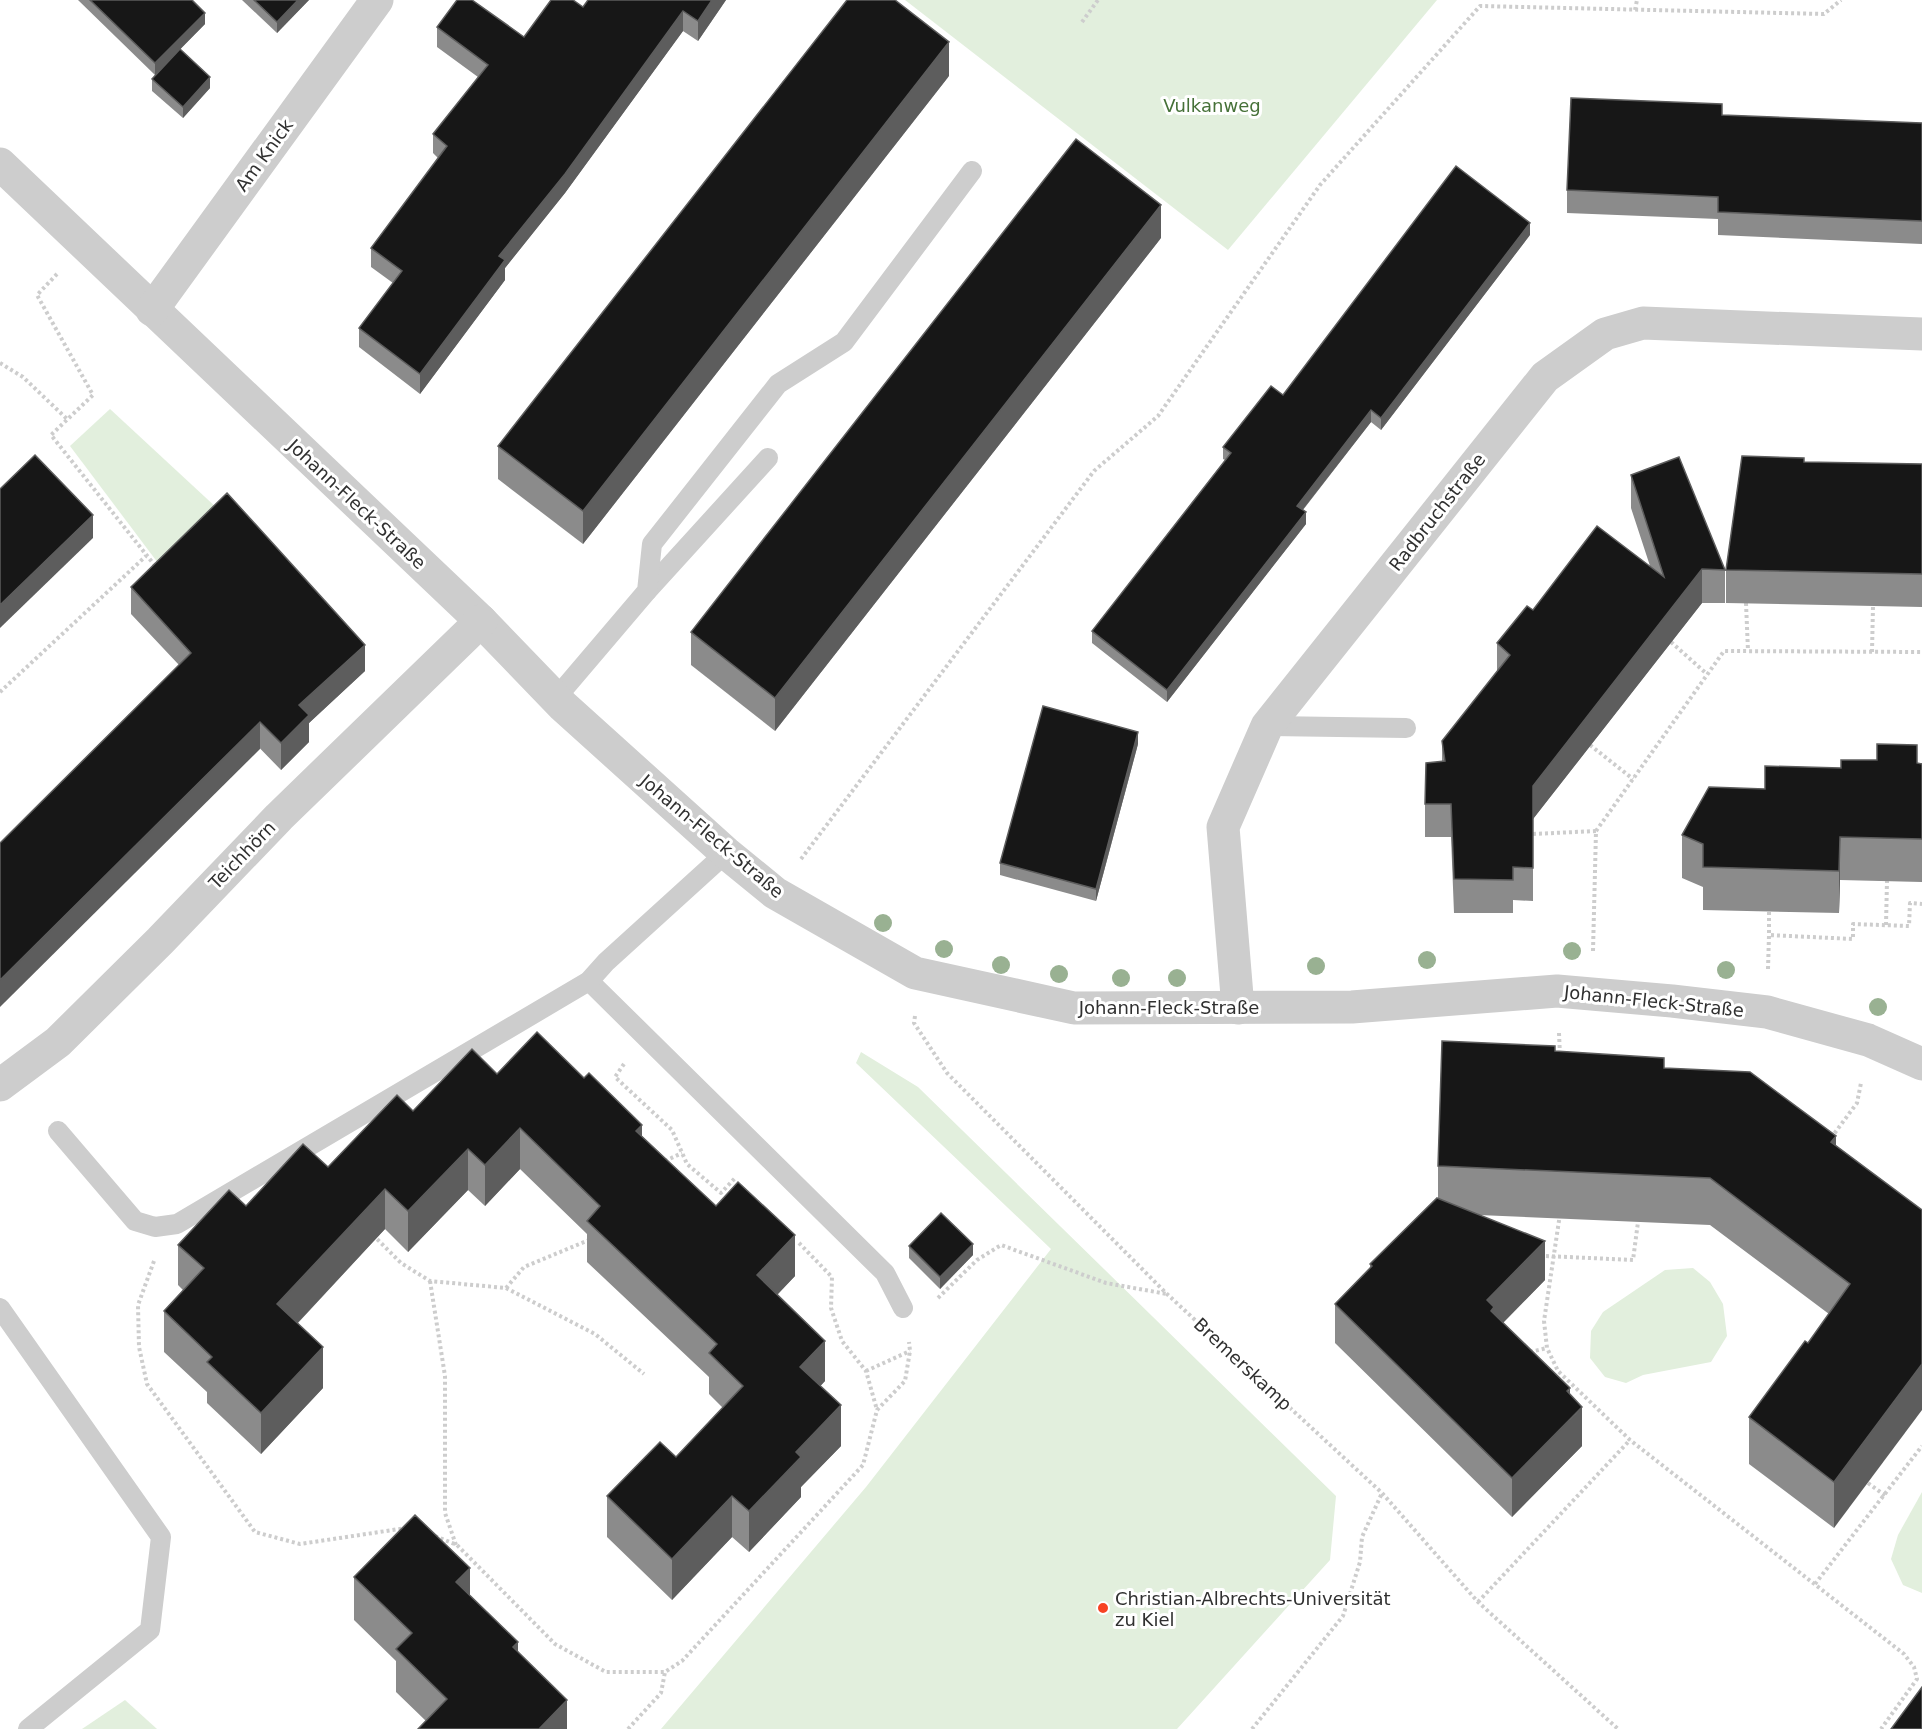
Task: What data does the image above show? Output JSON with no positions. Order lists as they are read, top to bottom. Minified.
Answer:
{"streets":{"street":["Am Knick","Johann-Fleck-Straße","Radbruchstraße","Teichhörn"],"path":["Bremerskamp"]},"crossings":[["Am Knick","Johann-Fleck-Straße"],["Johann-Fleck-Straße","Radbruchstraße"],["Johann-Fleck-Straße","Teichhörn"],["Johann-Fleck-Straße","Bremerskamp"]],"parks":["Vulkanweg"],"places":["Christian-Albrechts-Universität zu Kiel"]}
